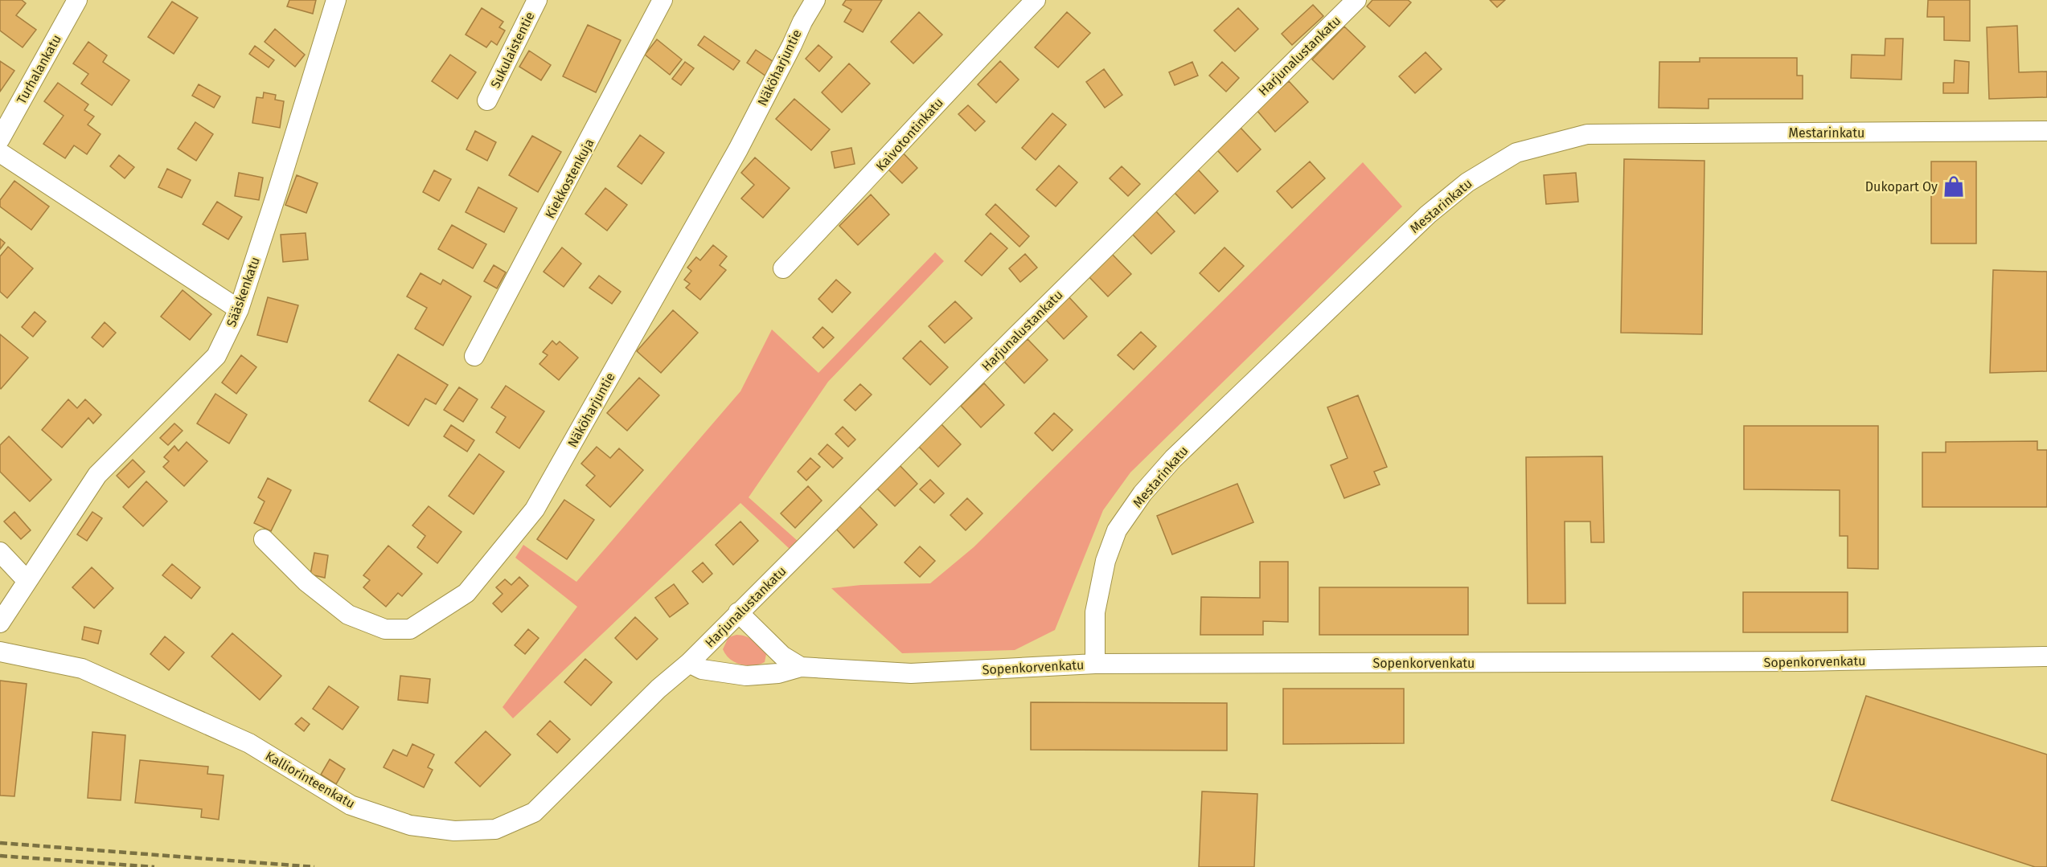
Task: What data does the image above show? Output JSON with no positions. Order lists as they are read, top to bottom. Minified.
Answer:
{"streets":{"street":["Sukulaistentie","Harjunalustankatu","Näköharjuntie","Turhalankatu","Mestarinkatu","Kaivotontinkatu","Kiekkostenkuja","Sääskenkatu","Sopenkorvenkatu","Kalliorinteenkatu"]},"crossings":[["Harjunalustankatu","Kalliorinteenkatu"],["Mestarinkatu","Sopenkorvenkatu"]],"places":{"shop":["Dukopart Oy"]}}
